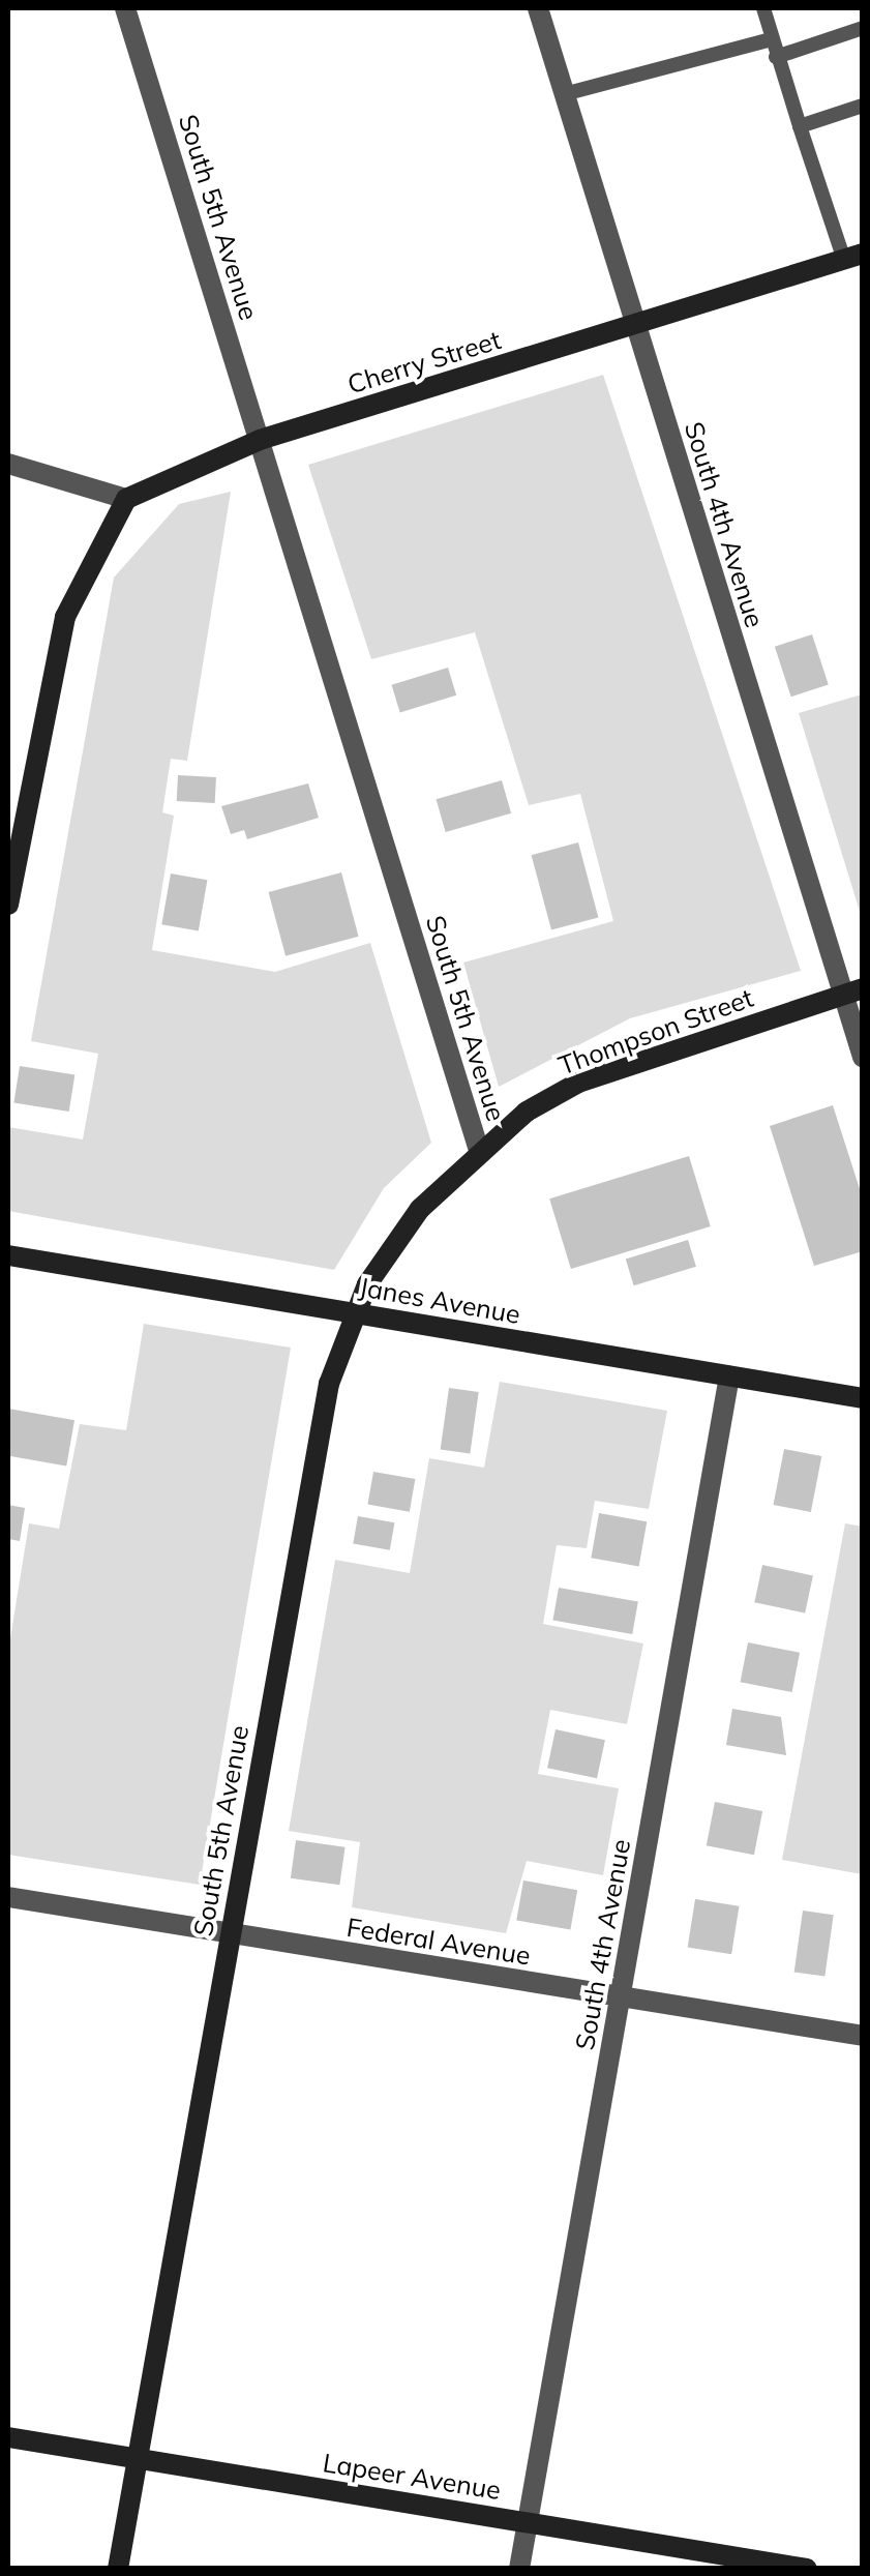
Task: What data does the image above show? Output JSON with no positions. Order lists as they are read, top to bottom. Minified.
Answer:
{"streets":{"street":["South 5th Avenue","Cherry Street","South 4th Avenue","Thompson Street","Janes Avenue","Federal Avenue","Lapeer Avenue"]},"crossings":[["South 5th Avenue","Cherry Street"],["South 5th Avenue","Thompson Street"],["South 5th Avenue","Janes Avenue"],["South 5th Avenue","Federal Avenue"],["South 5th Avenue","Lapeer Avenue"],["Cherry Street","South 4th Avenue"],["South 4th Avenue","Thompson Street"],["South 4th Avenue","Janes Avenue"],["South 4th Avenue","Federal Avenue"],["South 4th Avenue","Lapeer Avenue"]]}
